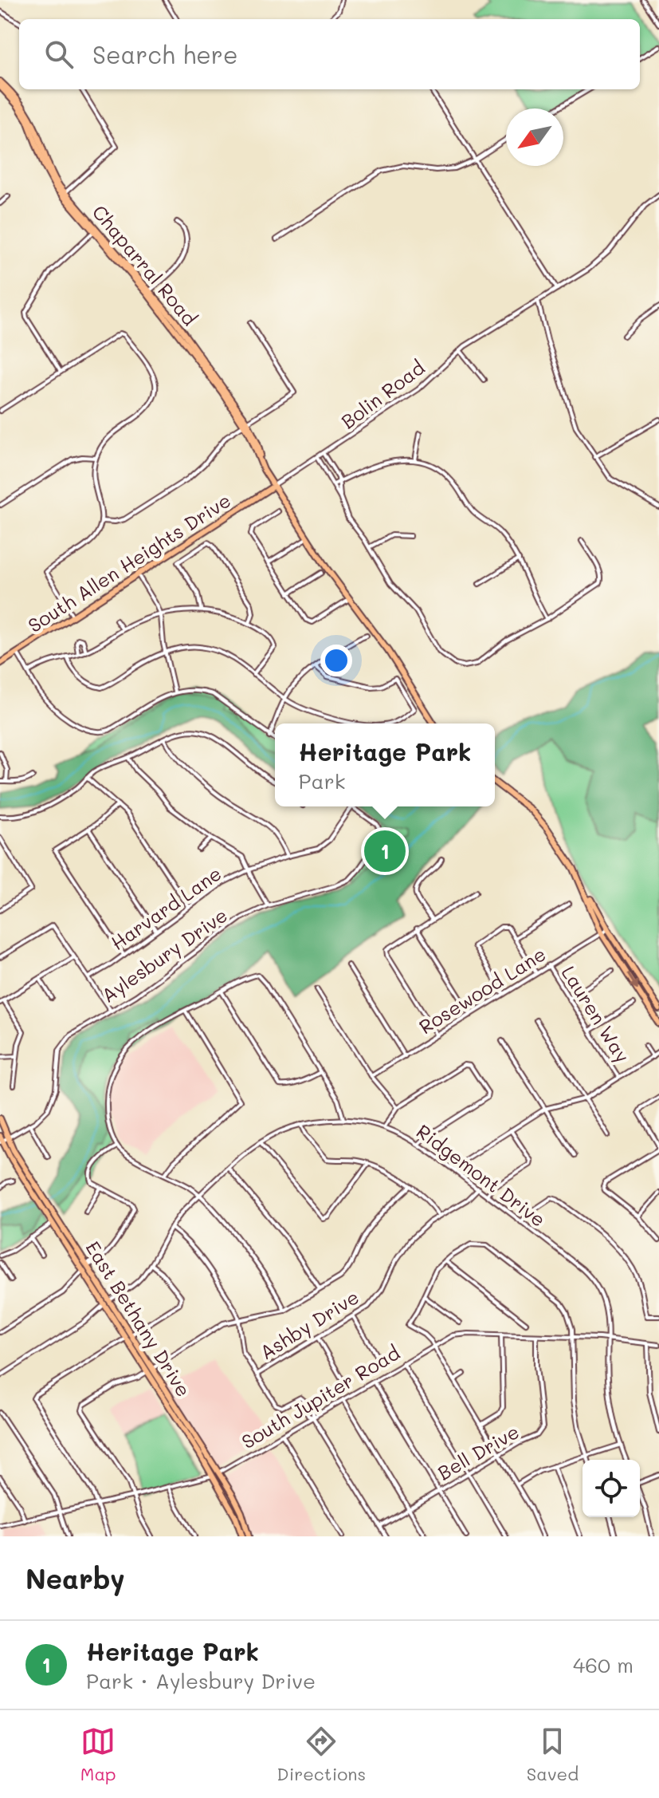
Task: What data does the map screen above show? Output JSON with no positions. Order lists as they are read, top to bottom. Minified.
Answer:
{"streets":{"main road":["Chaparral Road","South Allen Heights Drive","East Bethany Drive"],"street":["Bolin Road","Harvard Lane","Aylesbury Drive","Rosewood Lane","Lauren Way","Ridgemont Drive","Ashby Drive","South Jupiter Road","Bell Drive"]},"crossings":[["Chaparral Road","Bolin Road"],["Chaparral Road","South Allen Heights Drive"],["Bolin Road","South Allen Heights Drive"],["Harvard Lane","Aylesbury Drive"],["Aylesbury Drive","East Bethany Drive"],["Rosewood Lane","Lauren Way"],["Ridgemont Drive","East Bethany Drive"],["Ridgemont Drive","Ashby Drive"],["Ridgemont Drive","South Jupiter Road"],["East Bethany Drive","South Jupiter Road"],["South Jupiter Road","Bell Drive"]],"north":"bottom left","page":{"search":"Search here","popup":["Heritage Park","Park"],"pins":"1","heading":"Nearby","list":[{"mark":"1","name":"Heritage Park","note":"Park · Aylesbury Drive","value":"460 m"}],"nav":["Map","Directions","Saved"]}}
